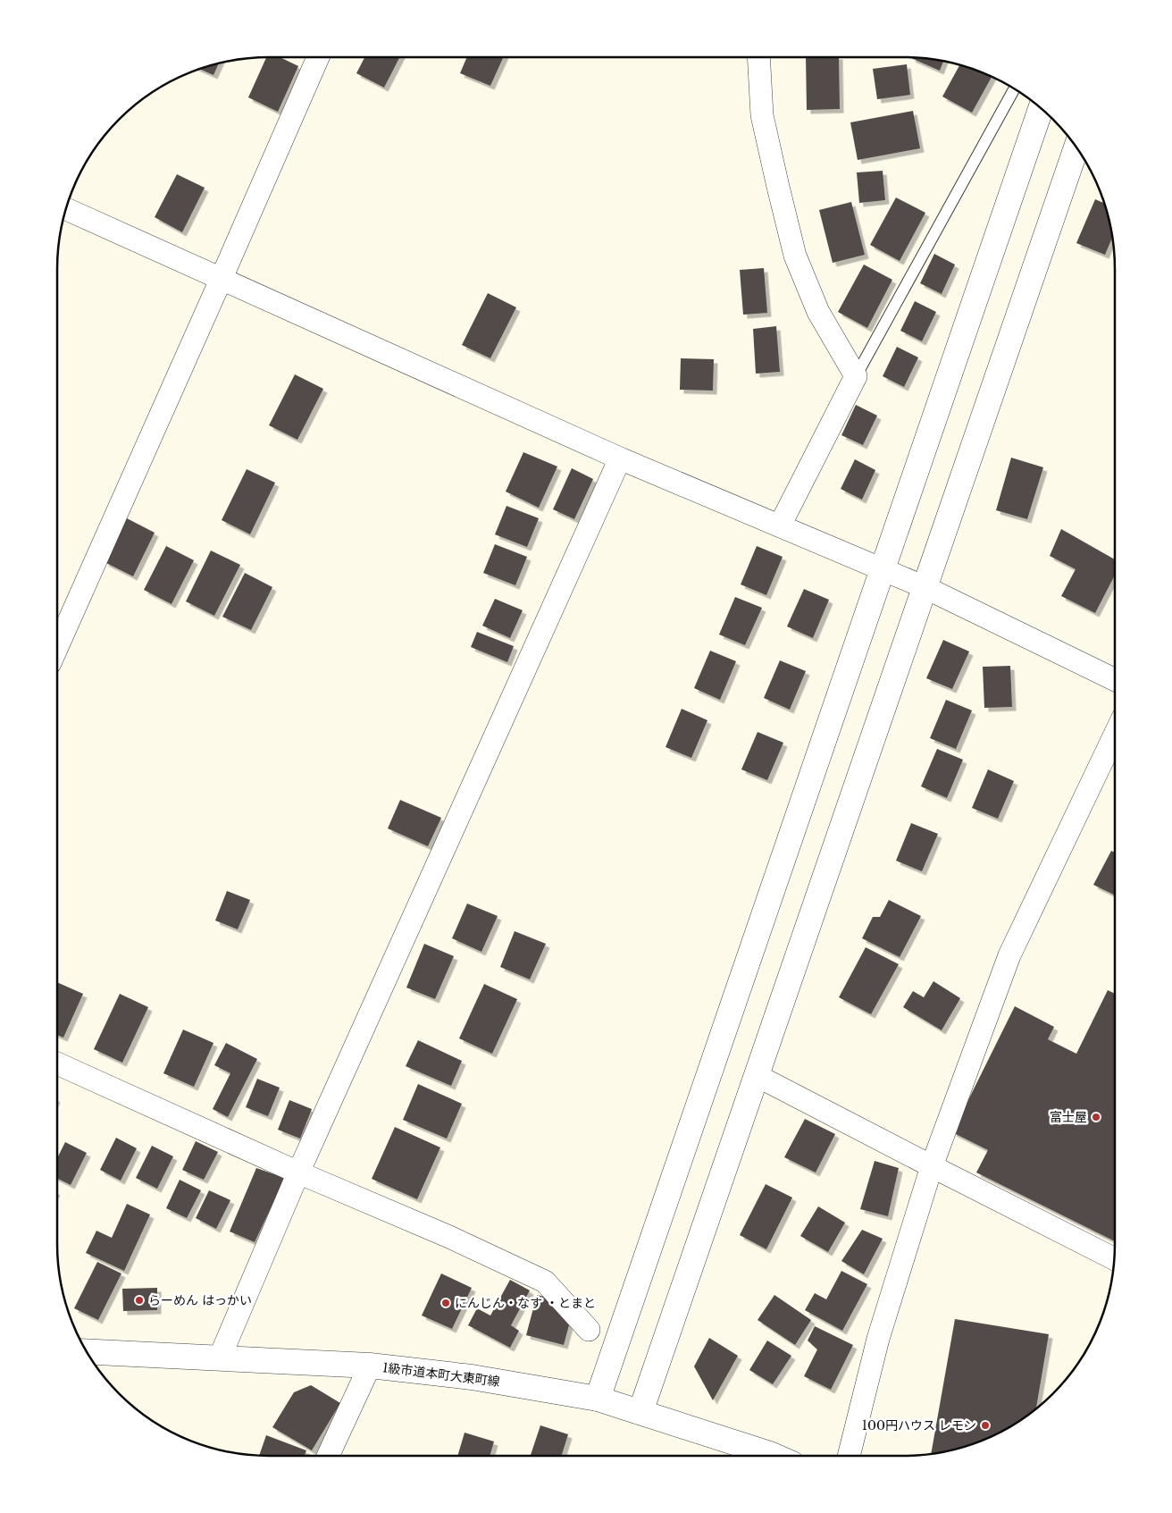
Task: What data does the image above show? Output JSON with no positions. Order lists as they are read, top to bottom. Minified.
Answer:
{"streets":{"street":["1級市道本町大東町線"]},"places":["富士屋","らーめん はっかい","にんじん・なす ・とまと","100円ハウス レモン"]}
